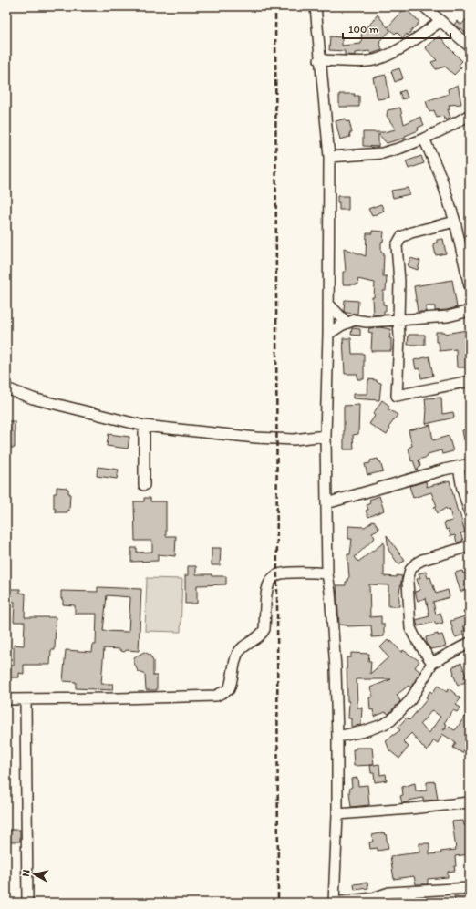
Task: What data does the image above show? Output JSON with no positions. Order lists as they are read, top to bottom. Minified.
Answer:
{"scale_bar":"100 m","north":"left"}
